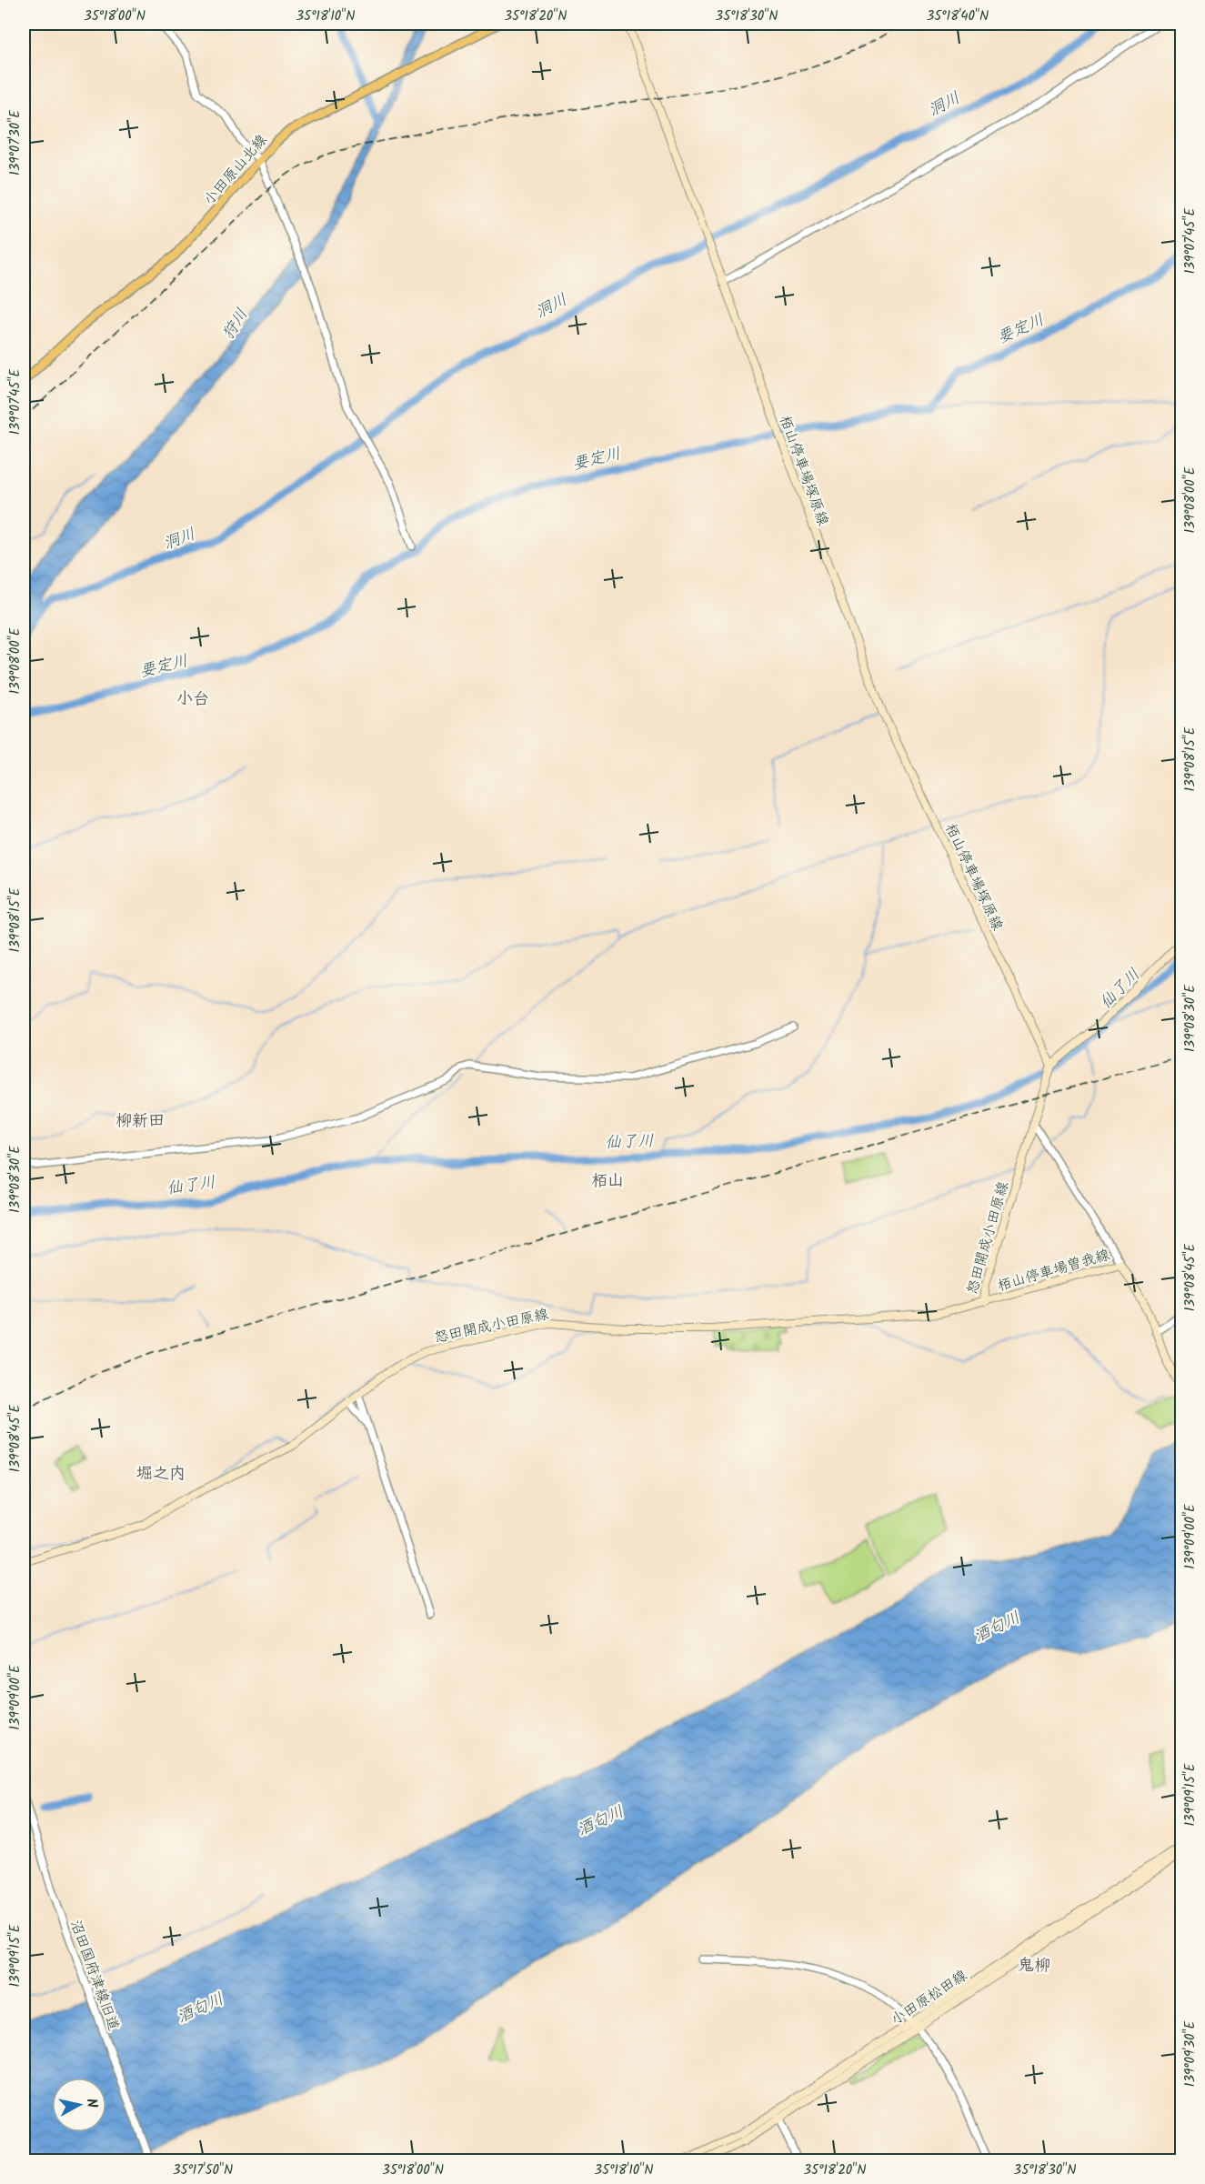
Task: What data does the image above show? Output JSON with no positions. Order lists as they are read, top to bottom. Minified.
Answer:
{"streets":{"main road":["小田原山北線","栢山停車場塚原線","怒田開成小田原線","栢山停車場曽我線","小田原松田線"],"street":["沼田国府津線旧道"]},"crossings":[["栢山停車場塚原線","怒田開成小田原線"],["怒田開成小田原線","栢山停車場曽我線"]],"districts":["小台","柳新田","栢山","堀之内","鬼柳"],"water":["洞川","狩川","要定川","仙了川","酒匂川"],"north":"right","coordinates":["35°18'00\"N","35°18'10\"N","35°18'20\"N","35°18'30\"N","35°18'40\"N","139°07'30\"E","139°07'45\"E","139°08'00\"E","139°08'15\"E","139°08'30\"E","139°08'45\"E","139°09'00\"E","139°09'15\"E","139°09'30\"E","35°17'50\"N"]}
